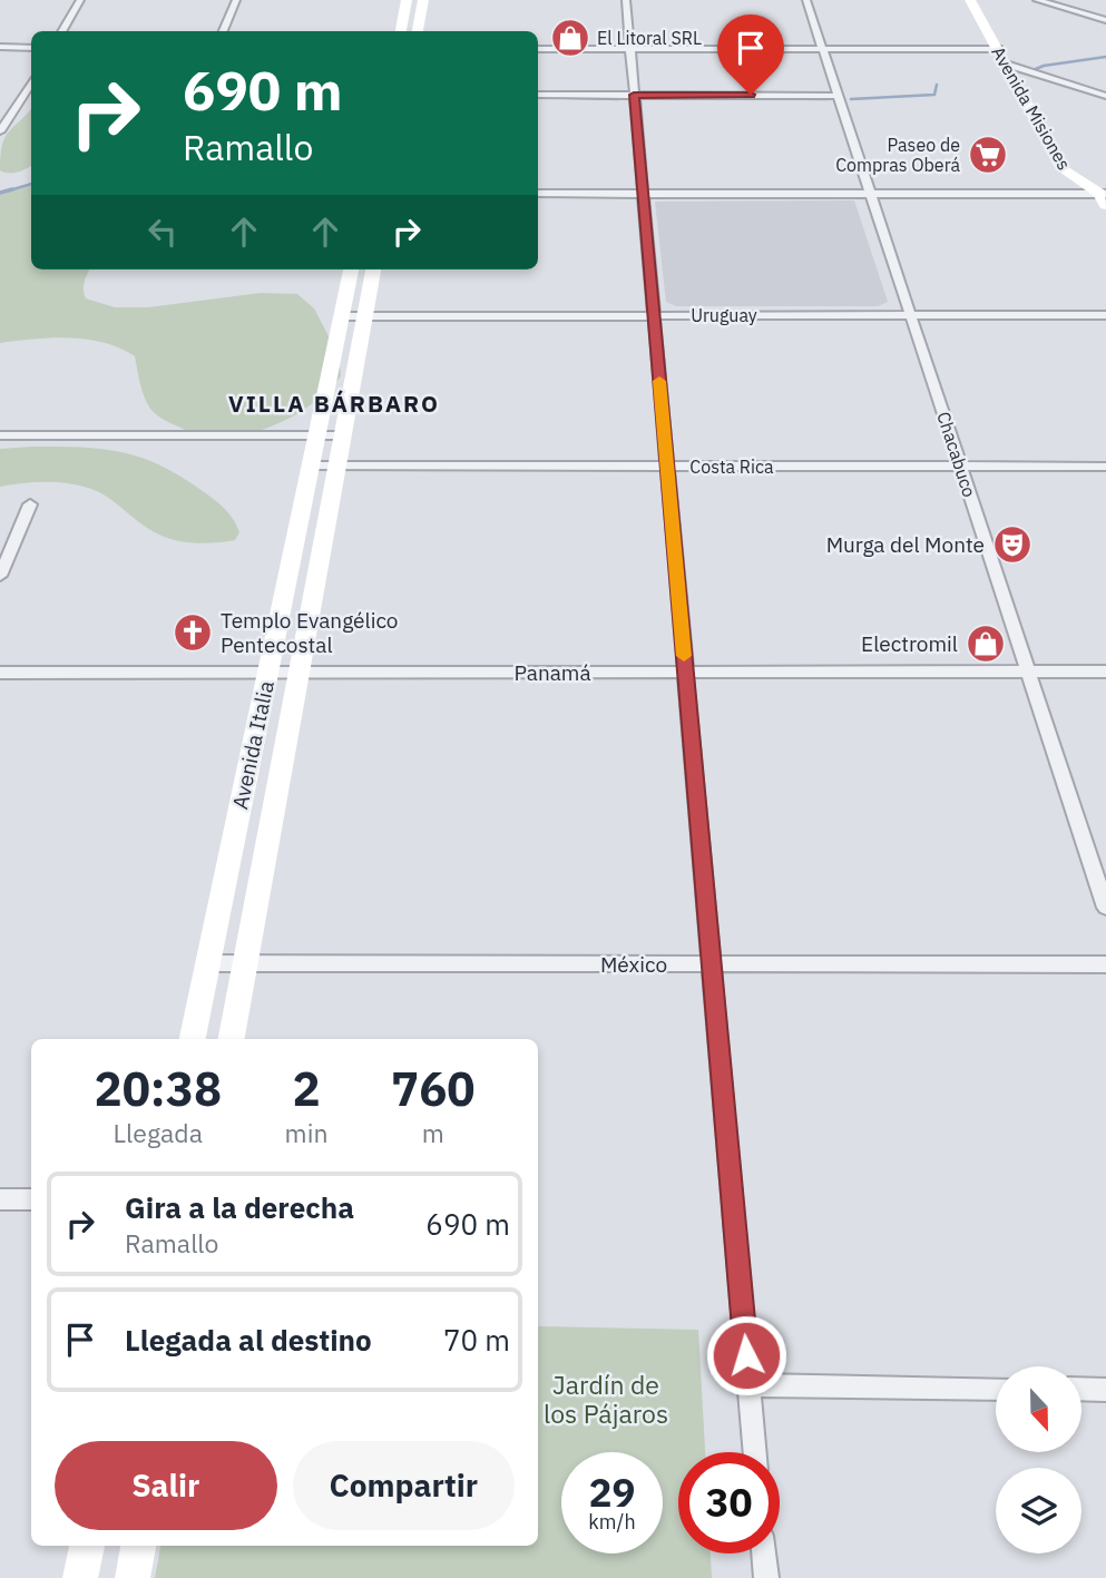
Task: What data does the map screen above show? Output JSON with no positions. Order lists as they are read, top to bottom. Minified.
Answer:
{"streets":{"main road":["Avenida Misiones","Avenida Italia"],"street":["Uruguay","Chacabuco","Costa Rica","Panamá","México"]},"crossings":[["Uruguay","Chacabuco"],["Uruguay","Avenida Italia"],["Chacabuco","Costa Rica"],["Chacabuco","Panamá"],["Costa Rica","Avenida Italia"],["Panamá","Avenida Italia"],["Avenida Italia","México"]],"districts":["VILLA BÁRBARO"],"parks":["Jardín de los Pájaros"],"places":{"shop":["El Litoral SRL","Electromil"],"supermarket":["Paseo de Compras Oberá"],"theatre":["Murga del Monte"],"church":["Templo Evangélico Pentecostal"]},"north":"bottom","page":{"turn":["690 m","Ramallo"],"eta":["20:38","Llegada","2","min","760","m"],"list":[{"name":"Gira a la derecha","note":"Ramallo","value":"690 m"},{"name":"Llegada al destino","value":"70 m"}],"buttons":["Salir","Compartir"],"speed":"29 km/h","limit":"30"}}
